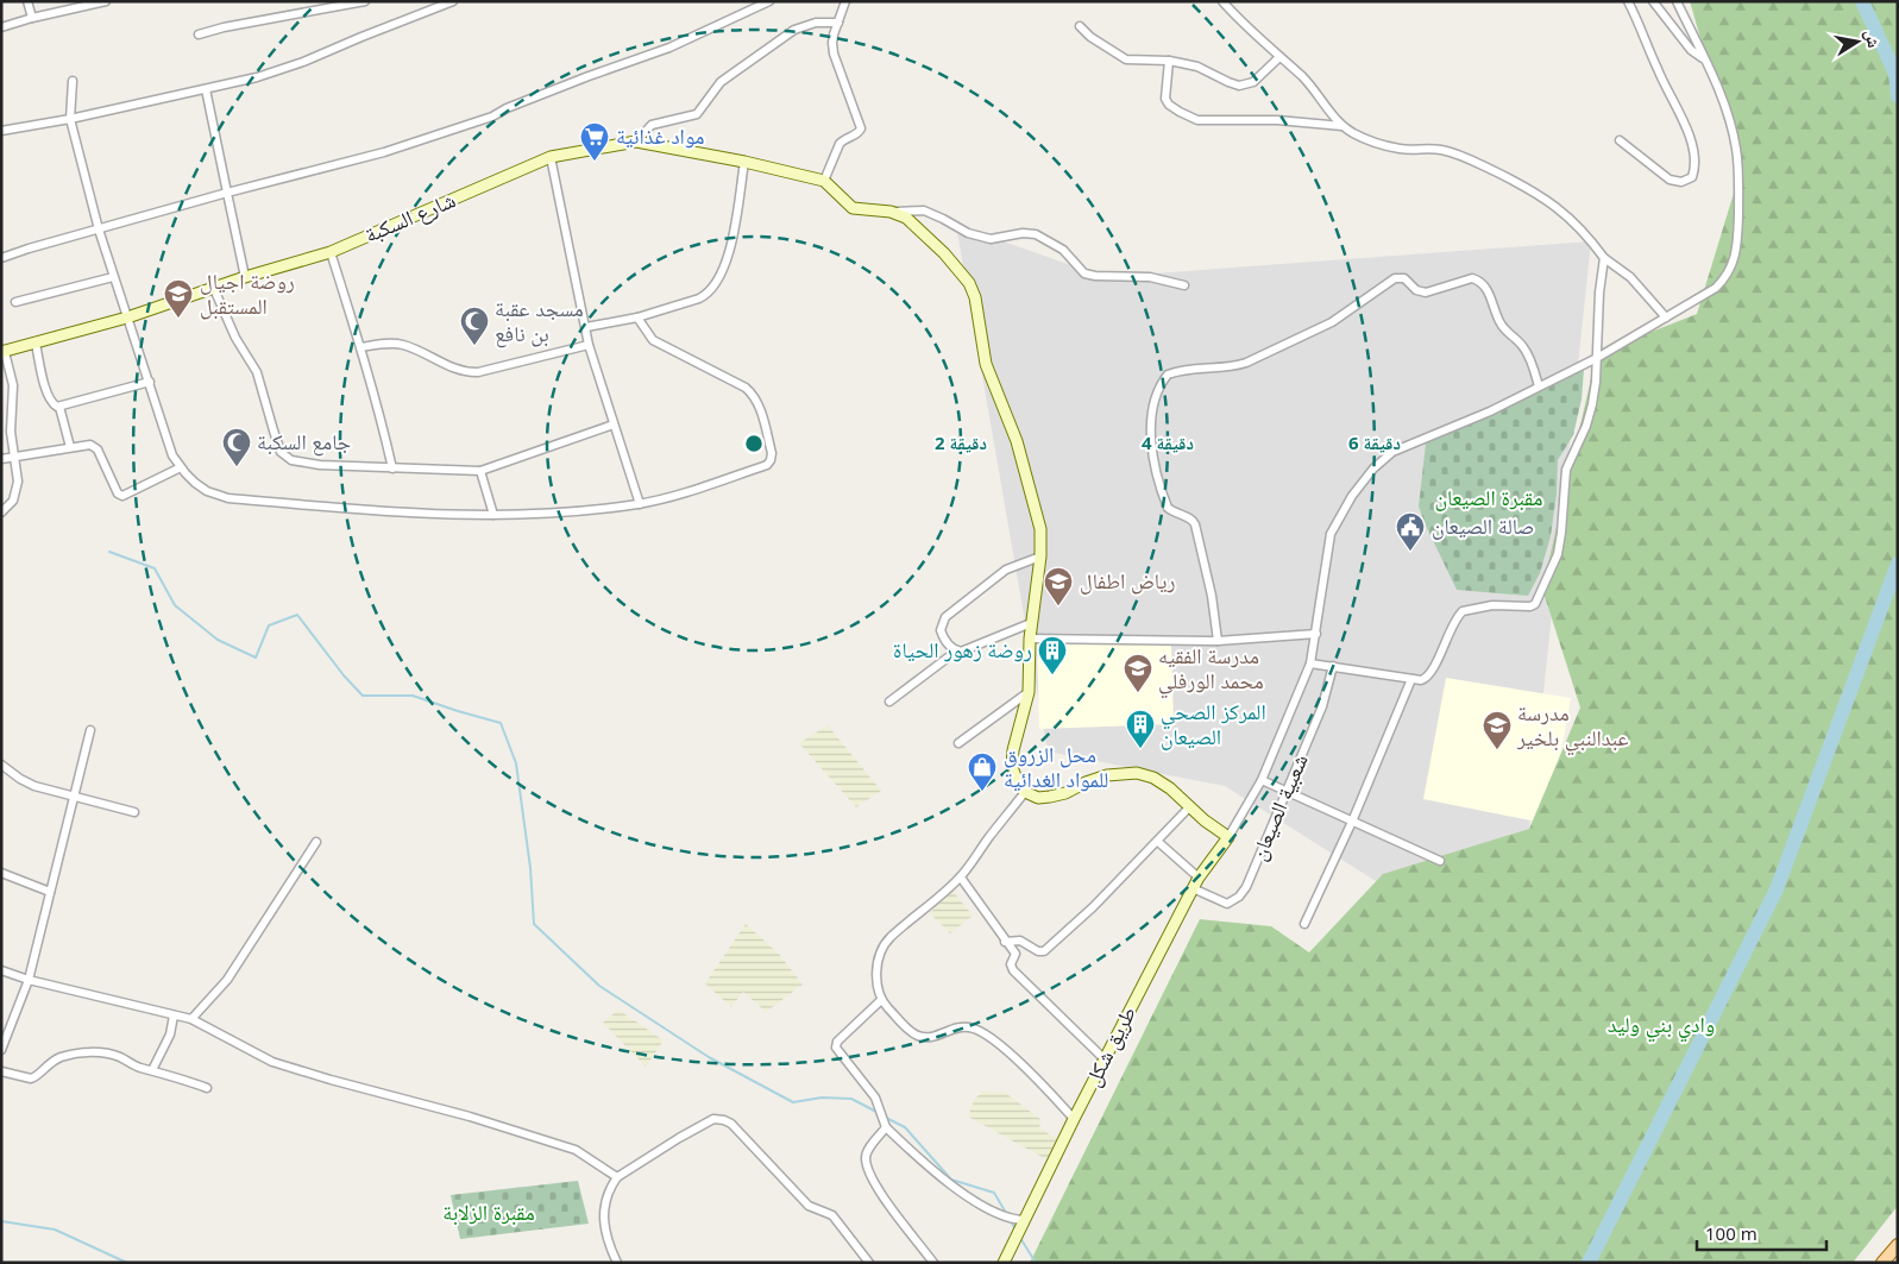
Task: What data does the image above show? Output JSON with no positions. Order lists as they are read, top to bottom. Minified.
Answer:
{"streets":{"main road":["شارع السكبة","طريق شكل"],"street":["شعبية الصيعان"]},"crossings":[["شعبية الصيعان","طريق شكل"]],"parks":["مقبرة الصيعان","وادي بني وليد","مقبرة الزلابة"],"places":{"supermarket":["مواد غذائية"],"school or university":["روضة اجيال المستقبل","رياض اطفال","مدرسة الفقيه محمد الورفلي","مدرسة عبدالنبي بلخير"],"mosque":["مسجد عقبة بن نافع","جامع السكبة"],"public building":["صالة الصيعان"],"building":["روضة زهور الحياة","المركز الصحي الصيعان"],"shop":["محل الزروق للمواد الغدائية"]},"scale_bar":"100 m","north":"right","rings":["2 دقيقة","4 دقيقة","6 دقيقة"]}
